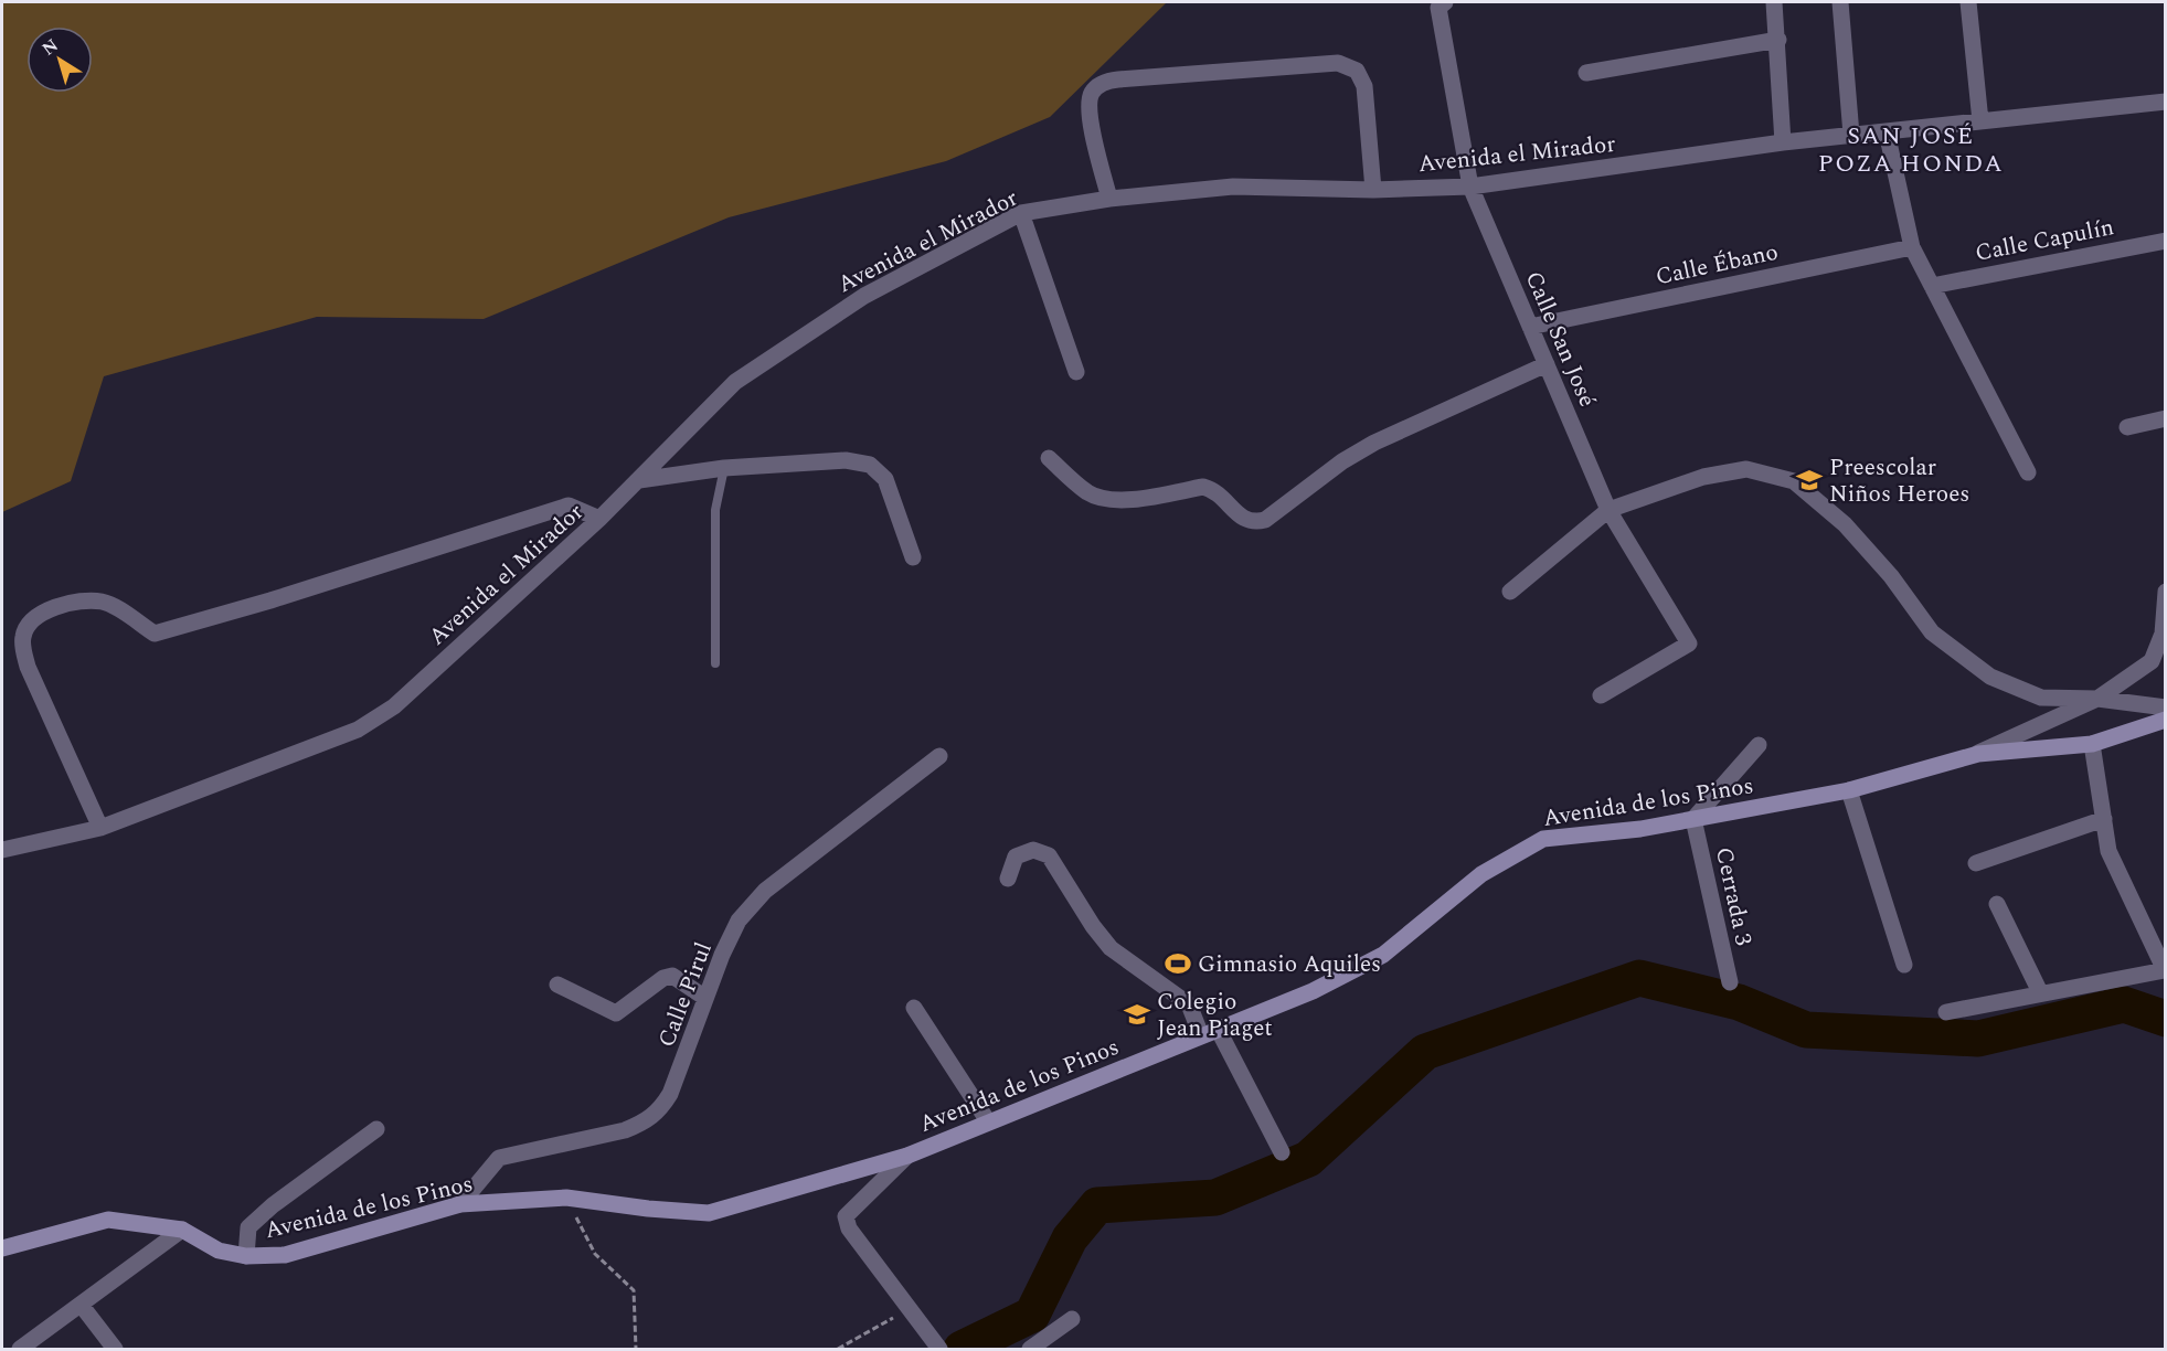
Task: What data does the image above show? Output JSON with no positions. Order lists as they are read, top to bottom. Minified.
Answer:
{"streets":{"street":["Avenida el Mirador","Calle Capulín","Calle Ébano","Calle San José","Avenida de los Pinos","Cerrada 3","Calle Pirul"]},"crossings":[["Avenida el Mirador","Calle San José"],["Calle Ébano","Calle San José"],["Avenida de los Pinos","Cerrada 3"],["Avenida de los Pinos","Calle Pirul"]],"districts":["SAN JOSÉ POZA HONDA"],"places":{"school or university":["Preescolar Niños Heroes","Colegio Jean Piaget"],"sports":["Gimnasio Aquiles"]},"north":"top left"}
